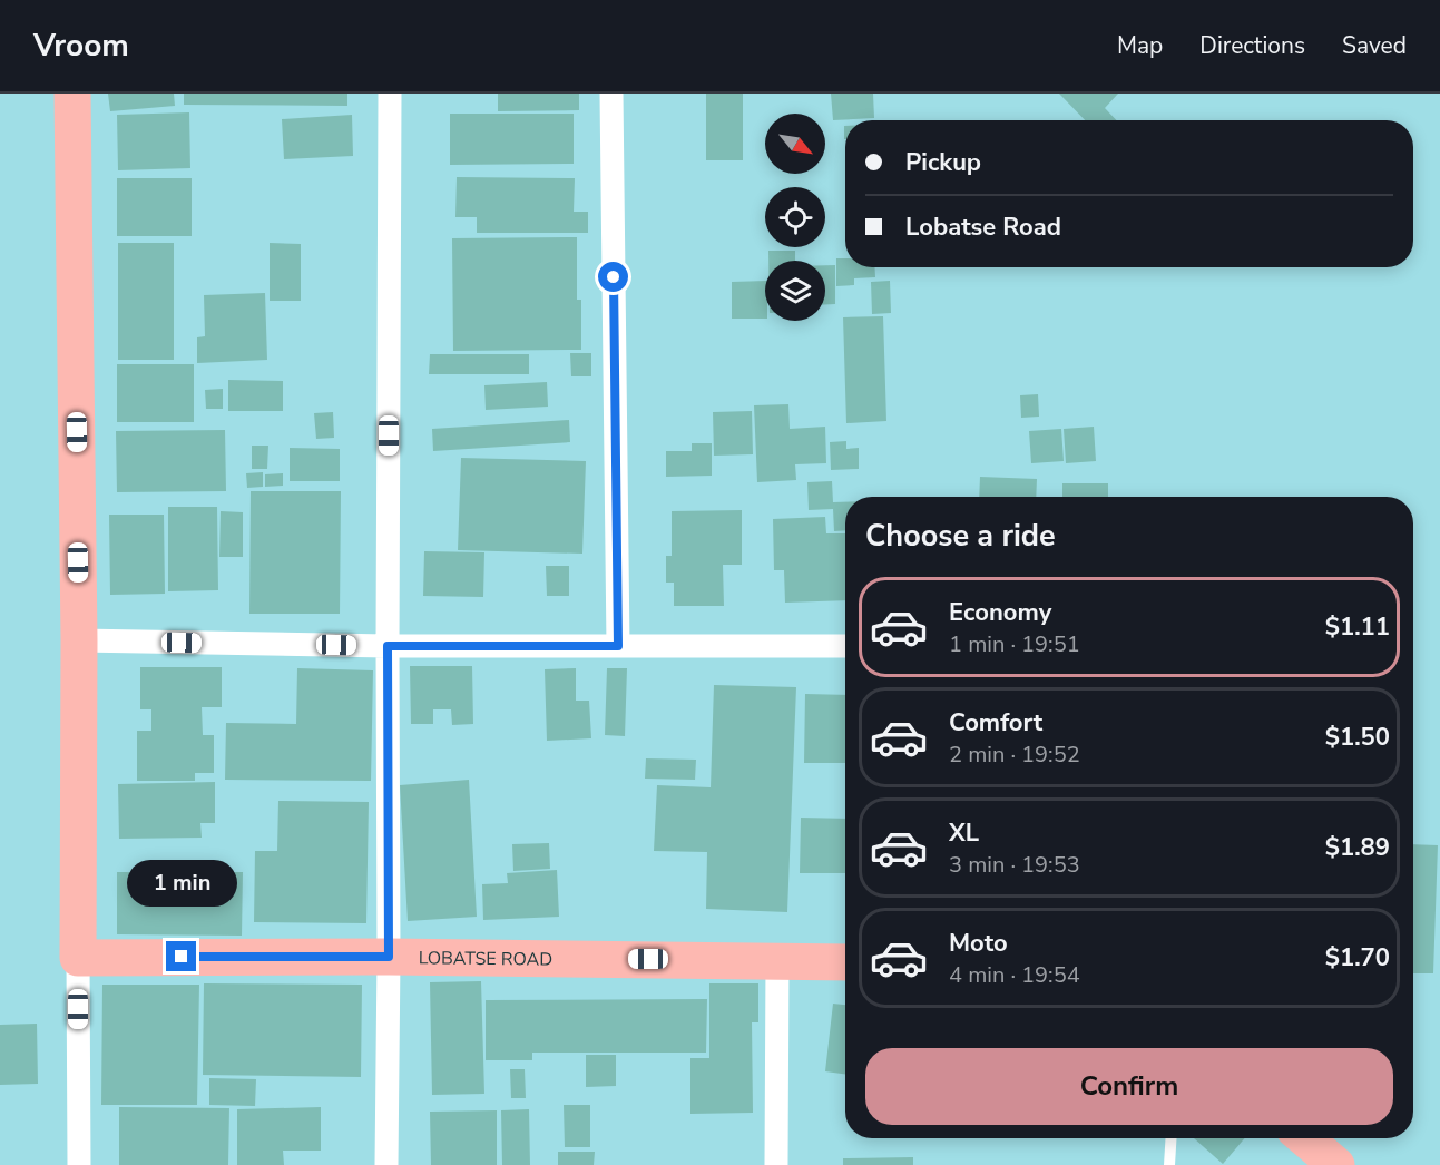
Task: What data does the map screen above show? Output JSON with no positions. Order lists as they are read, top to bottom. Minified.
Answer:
{"streets":{"highway":["LOBATSE ROAD"]},"north":"bottom right","page":{"header":"Vroom","nav":["Map","Directions","Saved"],"banner":["Pickup","Lobatse Road"],"heading":"Choose a ride","list":[{"name":"Economy","note":"1 min · 19:51","value":"$1.11"},{"name":"Comfort","note":"2 min · 19:52","value":"$1.50"},{"name":"XL","note":"3 min · 19:53","value":"$1.89"},{"name":"Moto","note":"4 min · 19:54","value":"$1.70"}],"bubble":"1 min","buttons":"Confirm"}}
